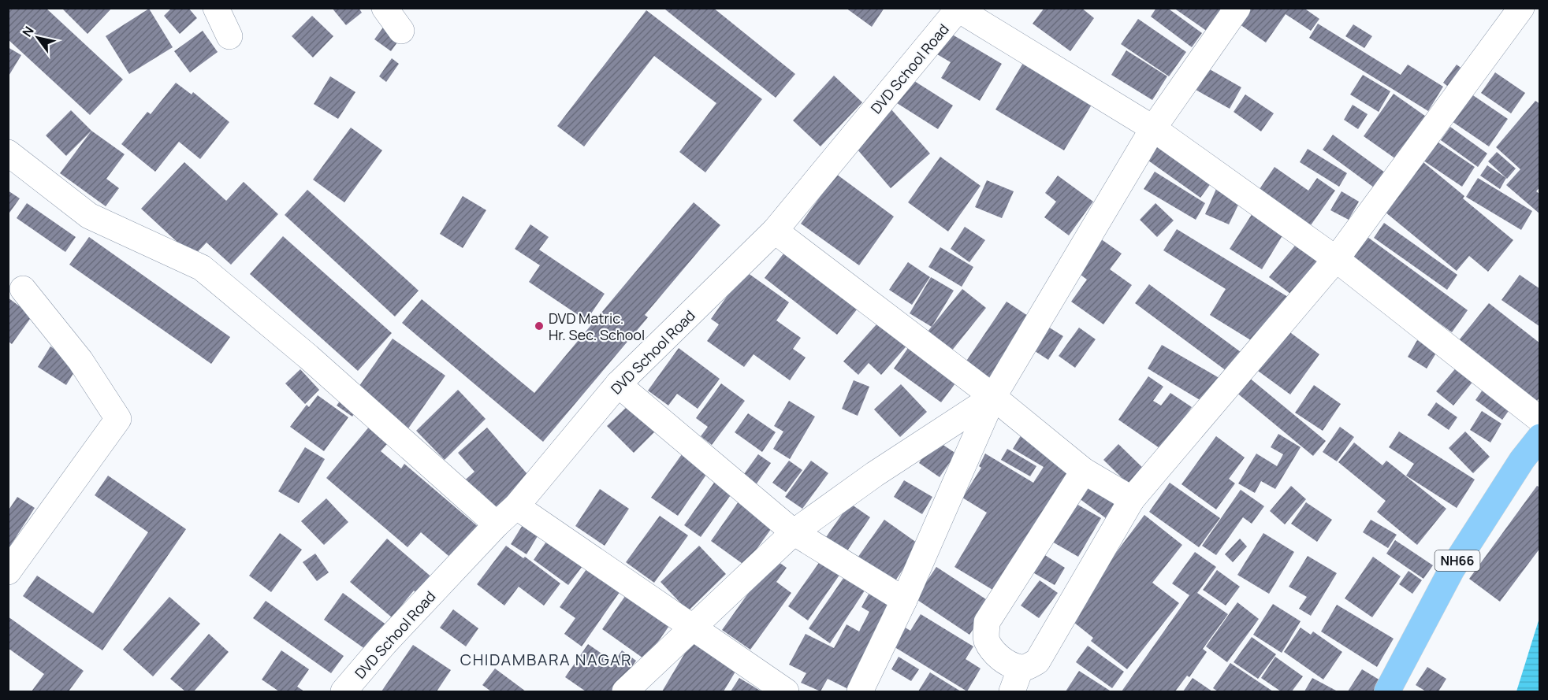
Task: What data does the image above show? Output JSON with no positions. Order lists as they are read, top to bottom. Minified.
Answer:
{"streets":{"highway":["NH66"],"street":["DVD School Road"]},"districts":["CHIDAMBARA NAGAR"],"places":["DVD Matric. Hr. Sec. School"],"north":"top left"}
